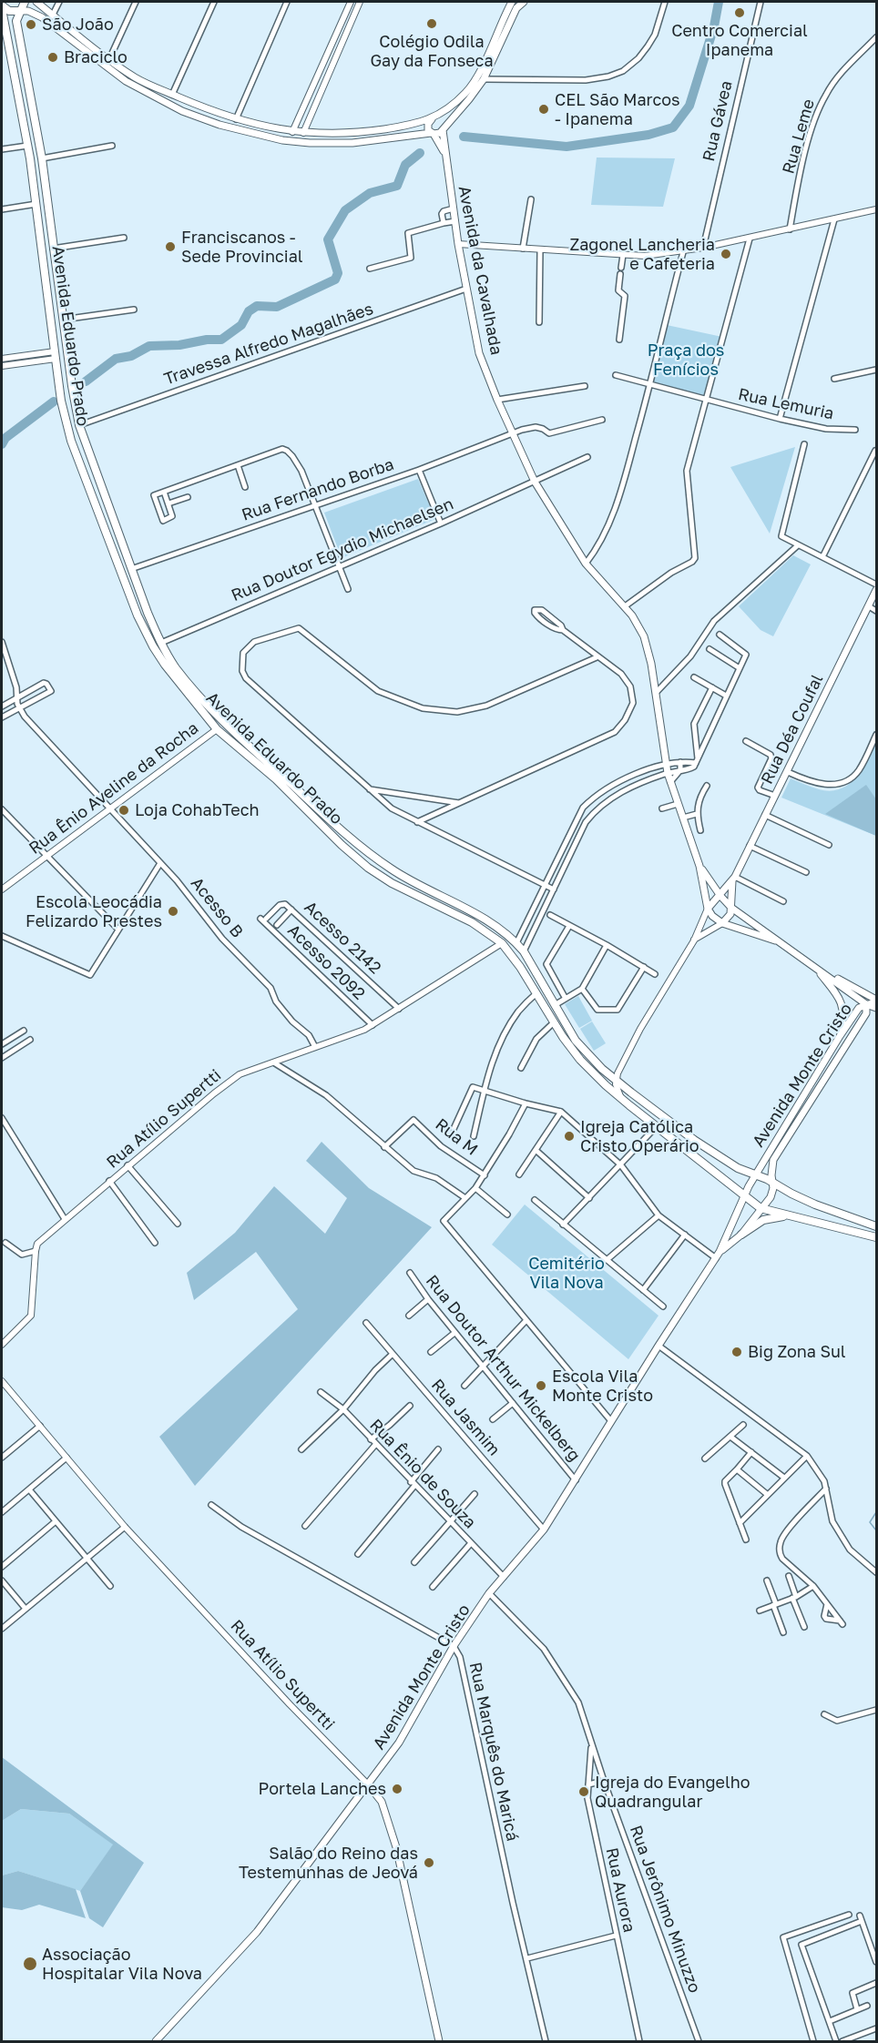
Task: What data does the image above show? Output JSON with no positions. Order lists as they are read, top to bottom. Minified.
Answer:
{"streets":{"main road":["Avenida da Cavalhada","Avenida Eduardo Prado","Rua Déa Coufal","Avenida Monte Cristo","Rua Atílio Supertti"],"street":["Rua Gávea","Rua Leme","Travessa Alfredo Magalhães","Rua Lemuria","Rua Fernando Borba","Rua Doutor Egydio Michaelsen","Rua Ênio Aveline da Rocha","Acesso B","Acesso 2142","Acesso 2092","Rua M","Rua Doutor Arthur Mickelberg","Rua Jasmim","Rua Ênio de Souza","Rua Marquês do Maricá","Rua Aurora","Rua Jerônimo Minuzzo"]},"crossings":[["Avenida da Cavalhada","Travessa Alfredo Magalhães"],["Avenida da Cavalhada","Rua Fernando Borba"],["Avenida da Cavalhada","Rua Doutor Egydio Michaelsen"],["Avenida da Cavalhada","Rua Déa Coufal"],["Avenida da Cavalhada","Avenida Monte Cristo"],["Avenida Eduardo Prado","Travessa Alfredo Magalhães"],["Avenida Eduardo Prado","Rua Fernando Borba"],["Avenida Eduardo Prado","Rua Doutor Egydio Michaelsen"],["Avenida Eduardo Prado","Rua Déa Coufal"],["Avenida Eduardo Prado","Rua Ênio Aveline da Rocha"],["Avenida Eduardo Prado","Avenida Monte Cristo"],["Avenida Eduardo Prado","Rua Atílio Supertti"],["Rua Ênio Aveline da Rocha","Acesso B"],["Acesso B","Rua Atílio Supertti"],["Acesso 2142","Acesso 2092"],["Acesso 2142","Rua Atílio Supertti"],["Acesso 2092","Rua Atílio Supertti"],["Avenida Monte Cristo","Rua Atílio Supertti"],["Avenida Monte Cristo","Rua Doutor Arthur Mickelberg"],["Avenida Monte Cristo","Rua Jasmim"],["Avenida Monte Cristo","Rua Ênio de Souza"],["Avenida Monte Cristo","Rua Marquês do Maricá"],["Avenida Monte Cristo","Rua Jerônimo Minuzzo"],["Rua Aurora","Rua Jerônimo Minuzzo"]],"parks":["Praça dos Fenícios","Cemitério Vila Nova"],"places":["Centro Comercial Ipanema","Colégio Odila Gay da Fonseca","São João","Braciclo","CEL São Marcos - Ipanema","Franciscanos - Sede Provincial","Zagonel Lancheria e Cafeteria","Loja CohabTech","Escola Leocádia Felizardo Prestes","Igreja Católica Cristo Operário","Big Zona Sul","Escola Vila Monte Cristo","Portela Lanches","Igreja do Evangelho Quadrangular","Salão do Reino das Testemunhas de Jeová","Associação Hospitalar Vila Nova"]}
